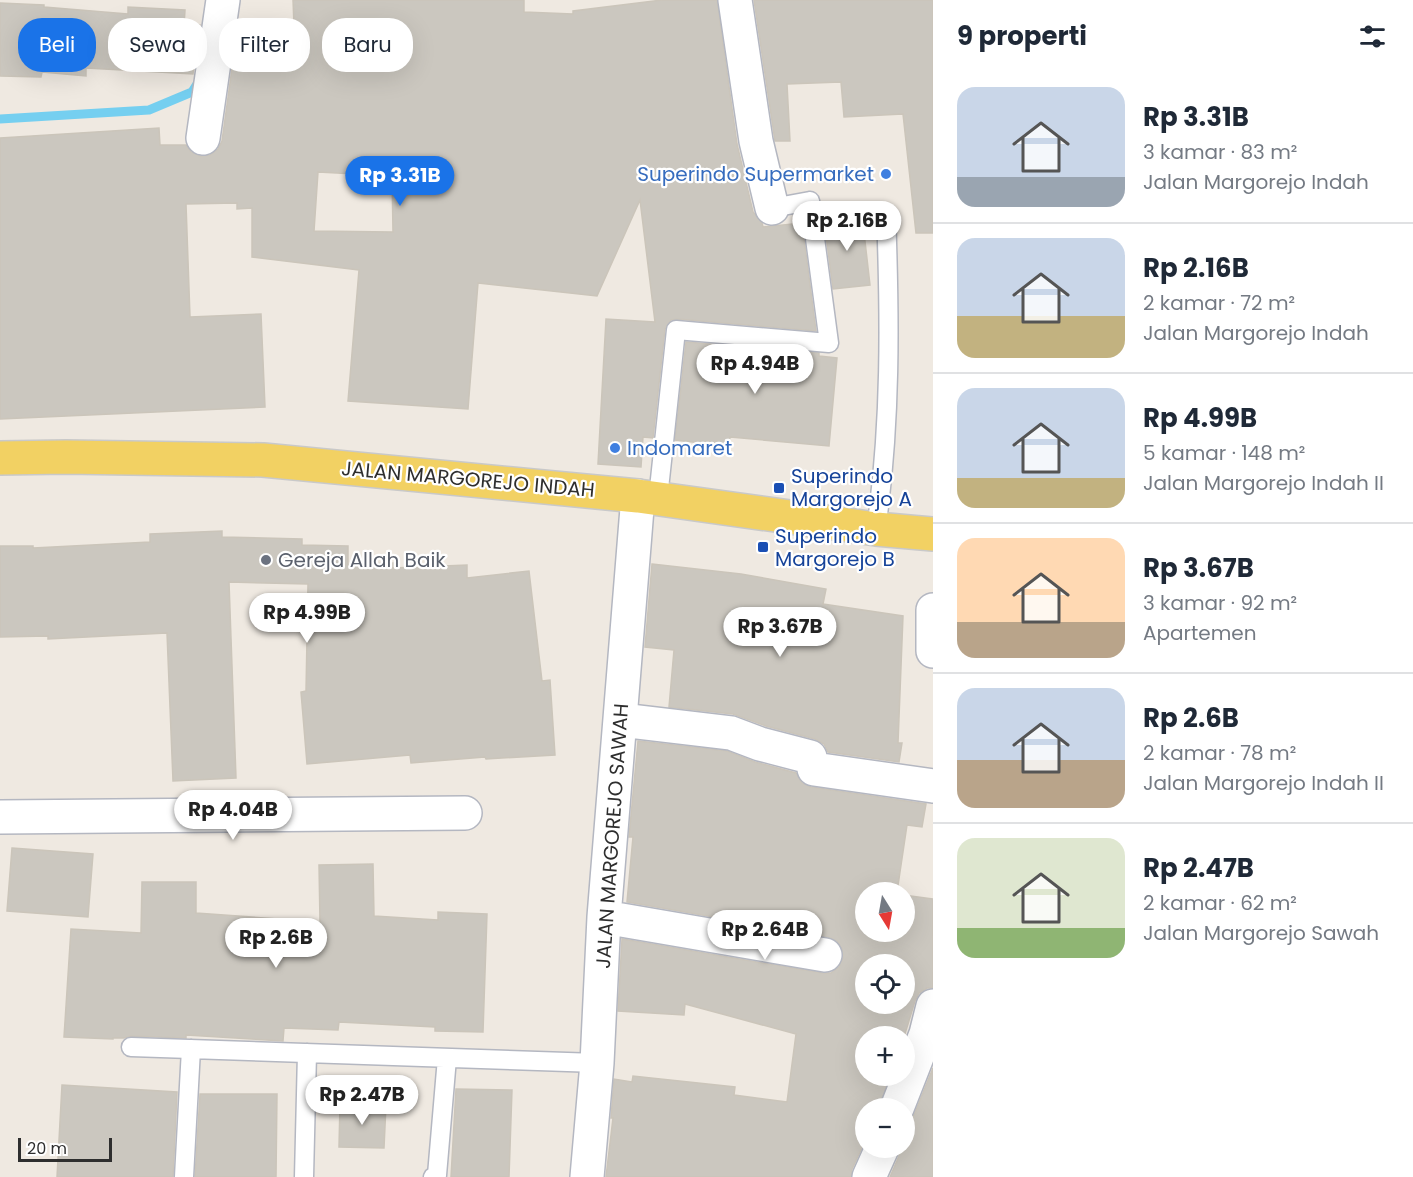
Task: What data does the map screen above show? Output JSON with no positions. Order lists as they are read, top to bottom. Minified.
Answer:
{"streets":{"main road":["JALAN MARGOREJO INDAH"],"street":["JALAN MARGOREJO SAWAH"]},"crossings":[["JALAN MARGOREJO INDAH","JALAN MARGOREJO SAWAH"]],"places":{"other":["Superindo Supermarket","Indomaret","Gereja Allah Baik"],"transit":["Superindo Margorejo A","Superindo Margorejo B"]},"scale_bar":"20 m","north":"bottom","page":{"heading":"9 properti","chip":["Beli","Sewa","Filter","Baru"],"list":[{"name":"Rp 3.31B","note":"3 kamar · 83 m² · Jalan Margorejo Indah"},{"name":"Rp 2.16B","note":"2 kamar · 72 m² · Jalan Margorejo Indah"},{"name":"Rp 4.99B","note":"5 kamar · 148 m² · Jalan Margorejo Indah II"},{"name":"Rp 3.67B","note":"3 kamar · 92 m² · Apartemen"},{"name":"Rp 2.6B","note":"2 kamar · 78 m² · Jalan Margorejo Indah II"},{"name":"Rp 2.47B","note":"2 kamar · 62 m² · Jalan Margorejo Sawah"}],"price":["Rp 3.31B","Rp 2.16B","Rp 4.94B","Rp 4.99B","Rp 3.67B","Rp 4.04B","Rp 2.64B","Rp 2.6B","Rp 2.47B"],"map_buttons":["+","−"],"scale":"20 m"}}
